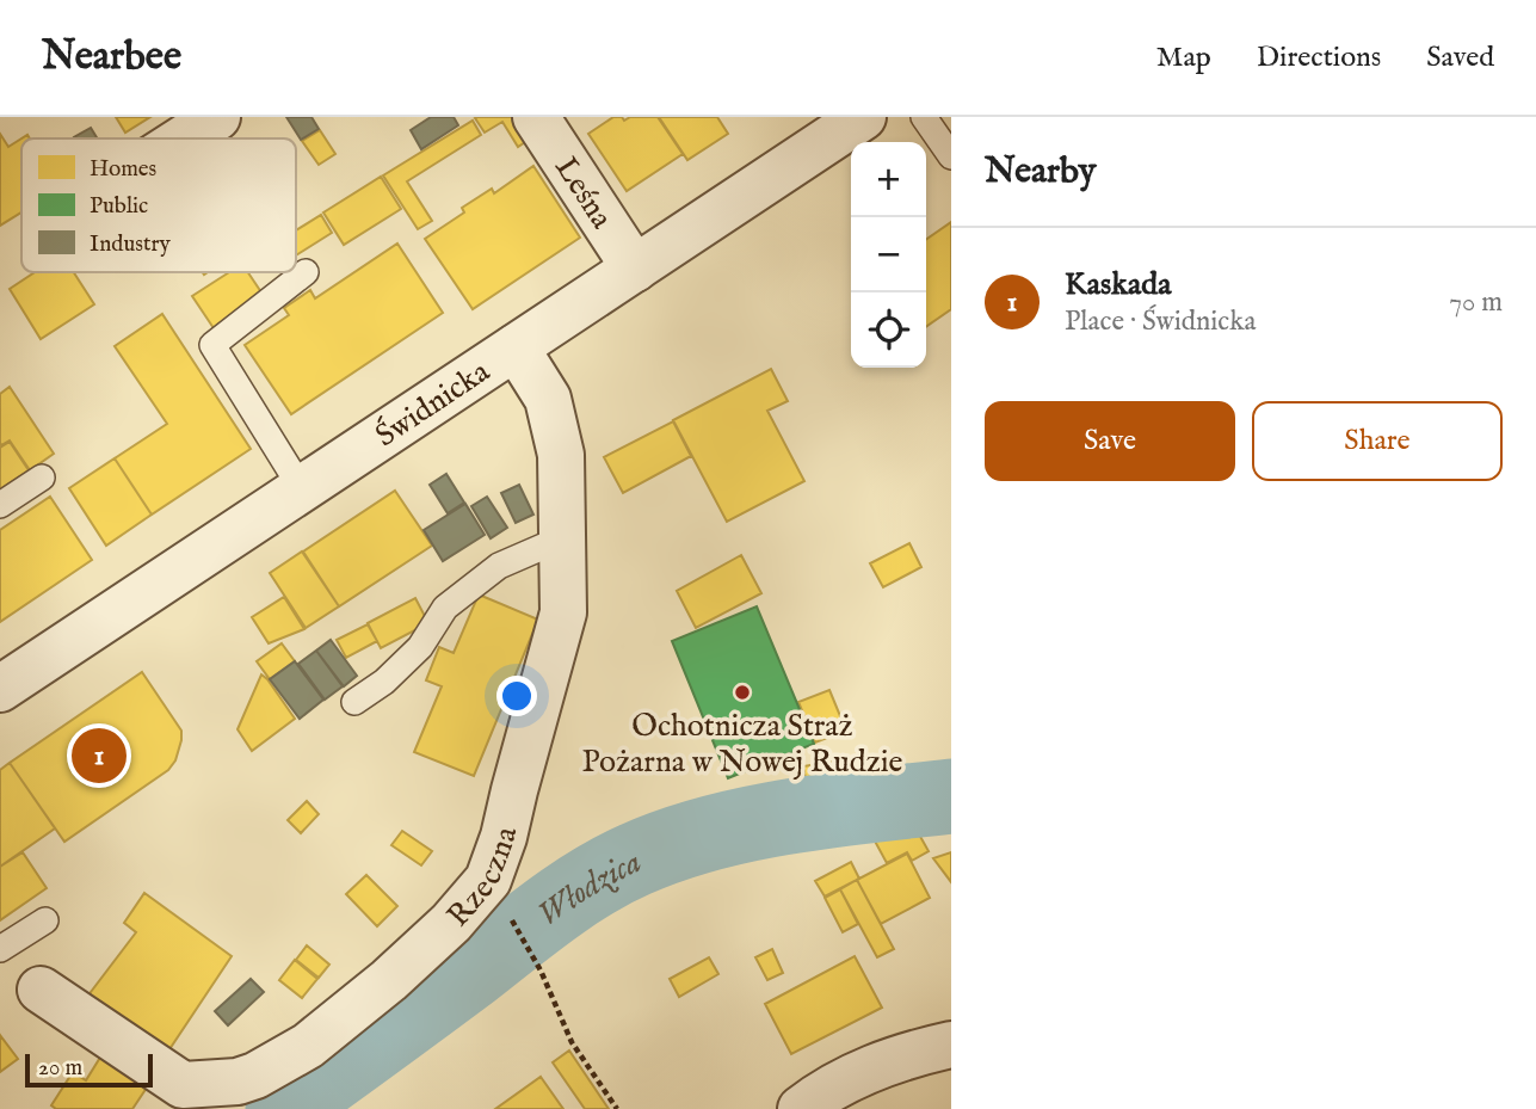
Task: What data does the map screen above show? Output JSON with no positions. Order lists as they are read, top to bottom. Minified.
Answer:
{"streets":{"street":["Leśna","Świdnicka","Rzeczna"]},"crossings":[["Leśna","Świdnicka"],["Świdnicka","Rzeczna"]],"water":["Włodzica"],"places":["Ochotnicza Straż Pożarna w Nowej Rudzie"],"legend":["Homes","Public","Industry"],"scale_bar":"20 m","page":{"header":"Nearbee","nav":["Map","Directions","Saved"],"heading":"Nearby","map_buttons":["+","−"],"list":[{"mark":"1","name":"Kaskada","note":"Place · Świdnicka","value":"70 m"}],"buttons":["Save","Share"],"pins":"1","scale":"20 m"}}
